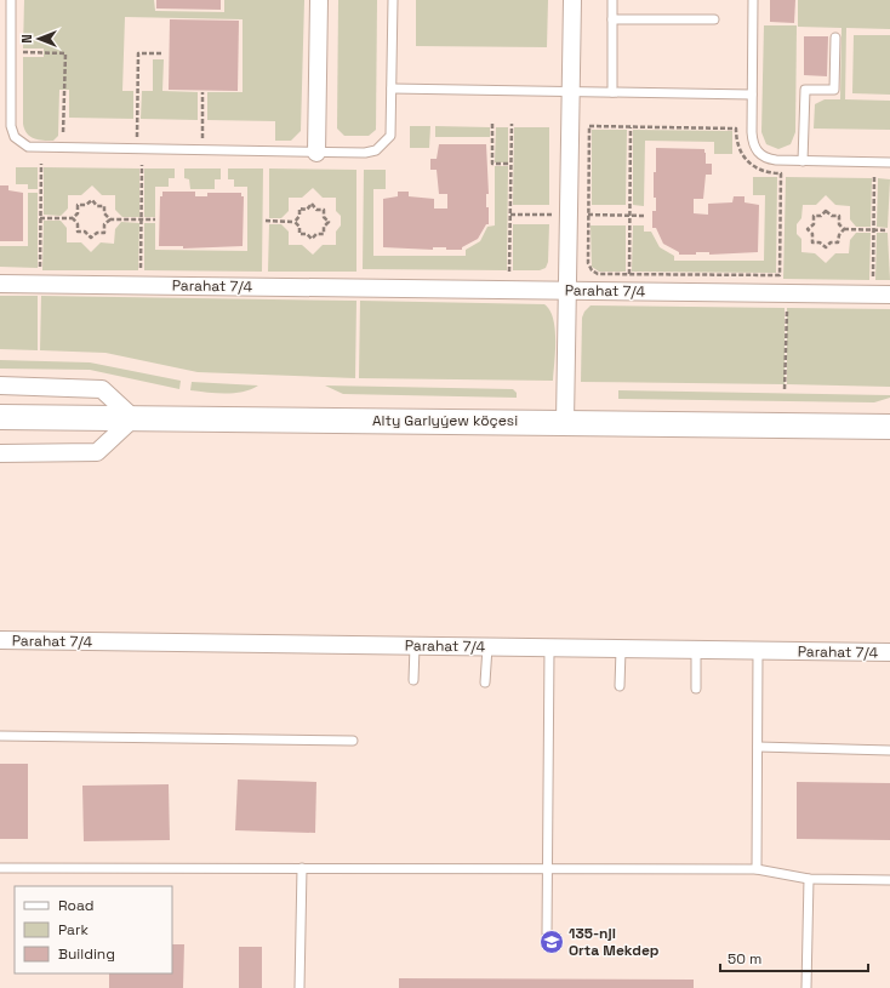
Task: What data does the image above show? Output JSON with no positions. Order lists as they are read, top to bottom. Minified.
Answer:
{"streets":{"street":["Parahat 7/4","Alty Garlyýew köçesi"]},"places":{"school or university":["135-nji Orta Mekdep"]},"legend":["Road","Park","Building"],"scale_bar":"50 m","north":"left"}
